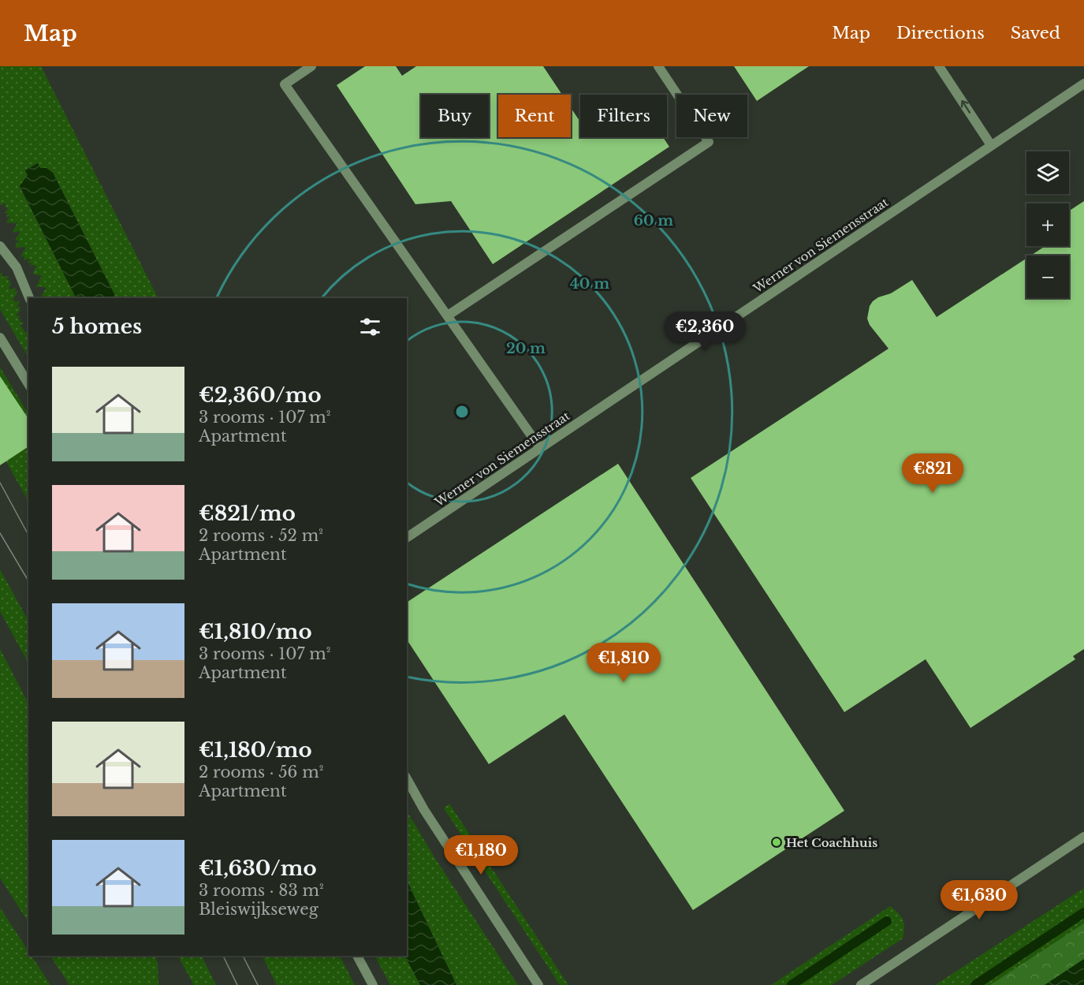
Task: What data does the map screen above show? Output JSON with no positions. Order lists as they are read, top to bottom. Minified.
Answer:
{"streets":{"street":["Werner von Siemensstraat"]},"places":["Het Coachhuis"],"page":{"header":"Map","nav":["Map","Directions","Saved"],"chip":["Buy","Rent","Filters","New"],"map_buttons":["+","−"],"heading":"5 homes","price":["€2,360","€821","€1,810","€1,180","€1,630"],"list":[{"name":"€2,360/mo","note":"3 rooms · 107 m² · Apartment"},{"name":"€821/mo","note":"2 rooms · 52 m² · Apartment"},{"name":"€1,810/mo","note":"3 rooms · 107 m² · Apartment"},{"name":"€1,180/mo","note":"2 rooms · 56 m² · Apartment"},{"name":"€1,630/mo","note":"3 rooms · 83 m² · Bleiswijkseweg"}]},"rings":["60 m","40 m","20 m"]}
